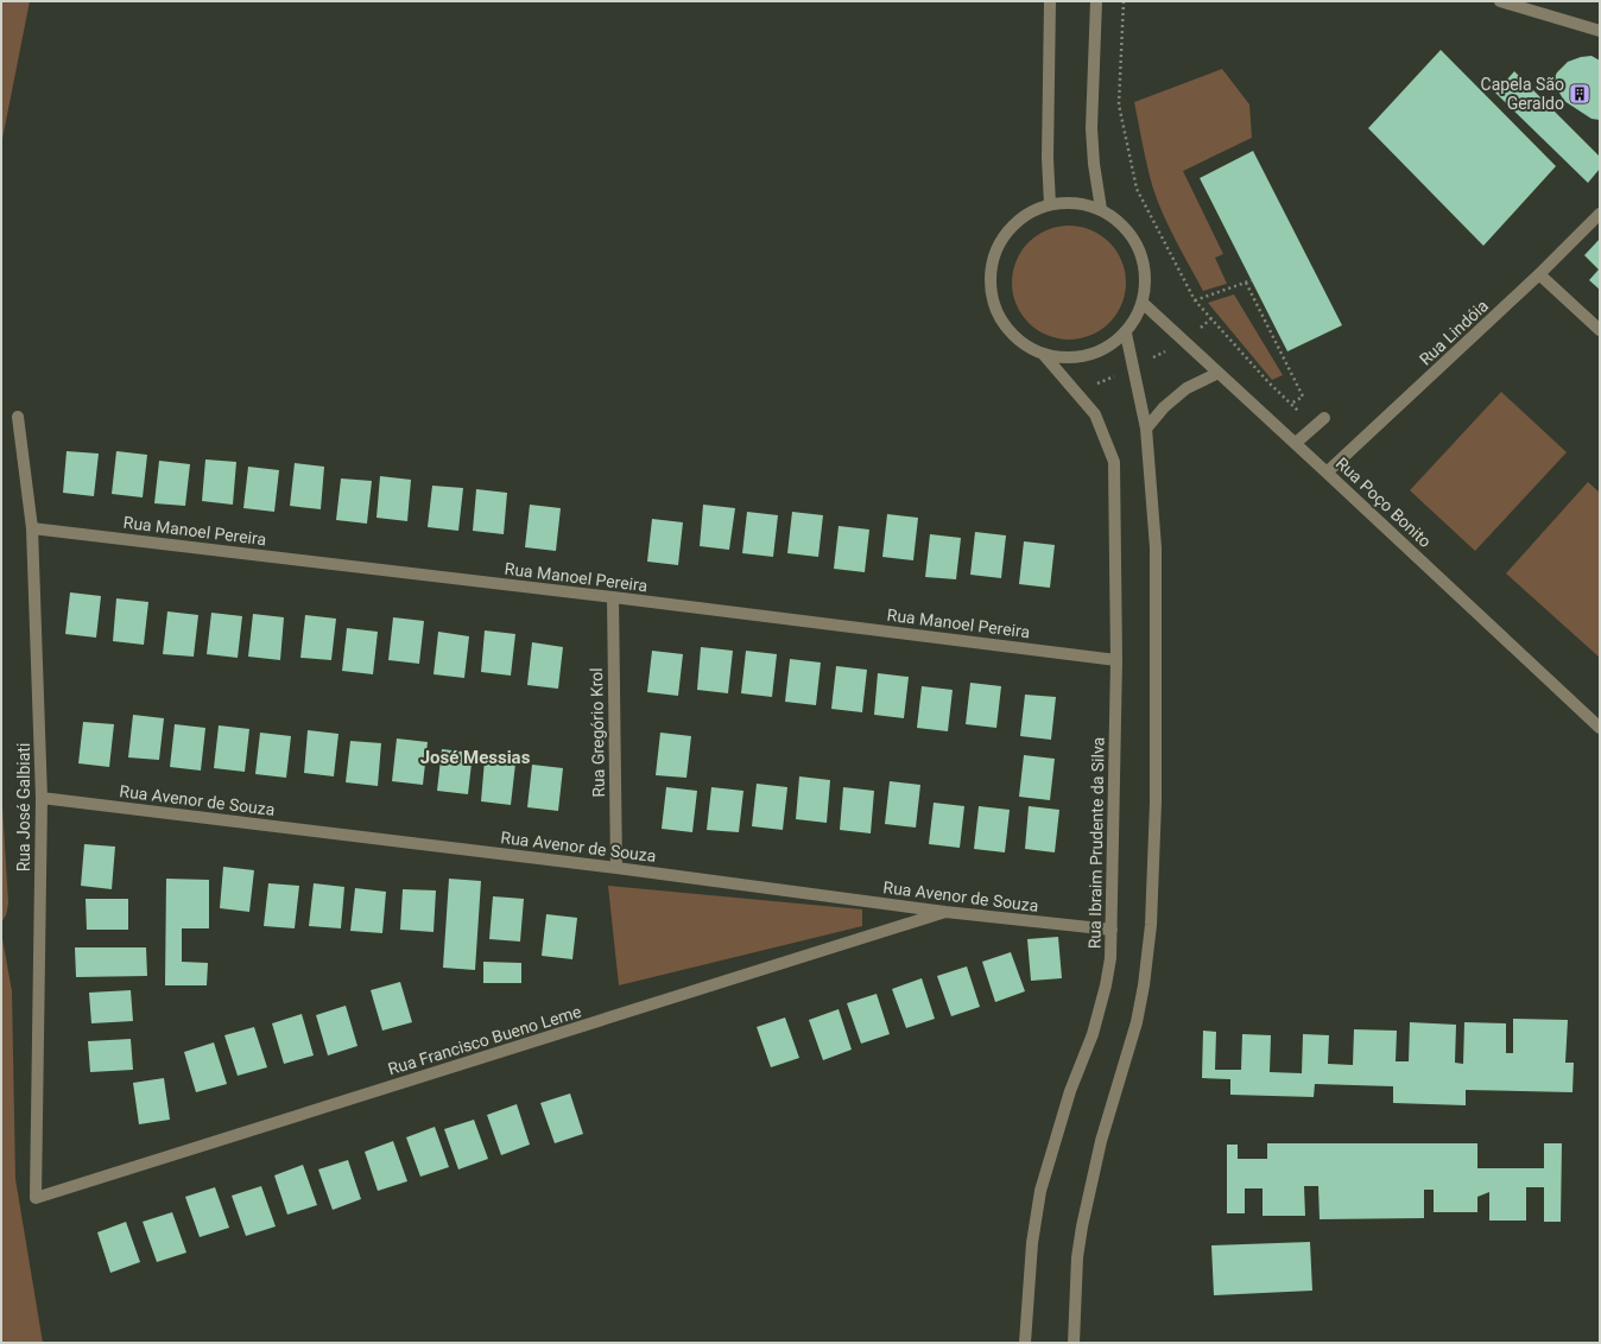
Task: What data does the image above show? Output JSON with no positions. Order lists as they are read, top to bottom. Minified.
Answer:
{"streets":{"street":["Rua Lindóia","Rua Poço Bonito","Rua Manoel Pereira","Rua Gregório Krol","Rua Avenor de Souza","Rua José Galbiati","Rua Ibraim Prudente da Silva","Rua Francisco Bueno Leme"]},"crossings":[["Rua Lindóia","Rua Poço Bonito"],["Rua Poço Bonito","Rua Ibraim Prudente da Silva"],["Rua Manoel Pereira","Rua Gregório Krol"],["Rua Manoel Pereira","Rua José Galbiati"],["Rua Manoel Pereira","Rua Ibraim Prudente da Silva"],["Rua Gregório Krol","Rua Avenor de Souza"],["Rua Avenor de Souza","Rua José Galbiati"],["Rua Avenor de Souza","Rua Ibraim Prudente da Silva"],["Rua Avenor de Souza","Rua Francisco Bueno Leme"],["Rua José Galbiati","Rua Francisco Bueno Leme"]],"districts":["José Messias"],"places":{"building":["Capela São Geraldo"]}}
